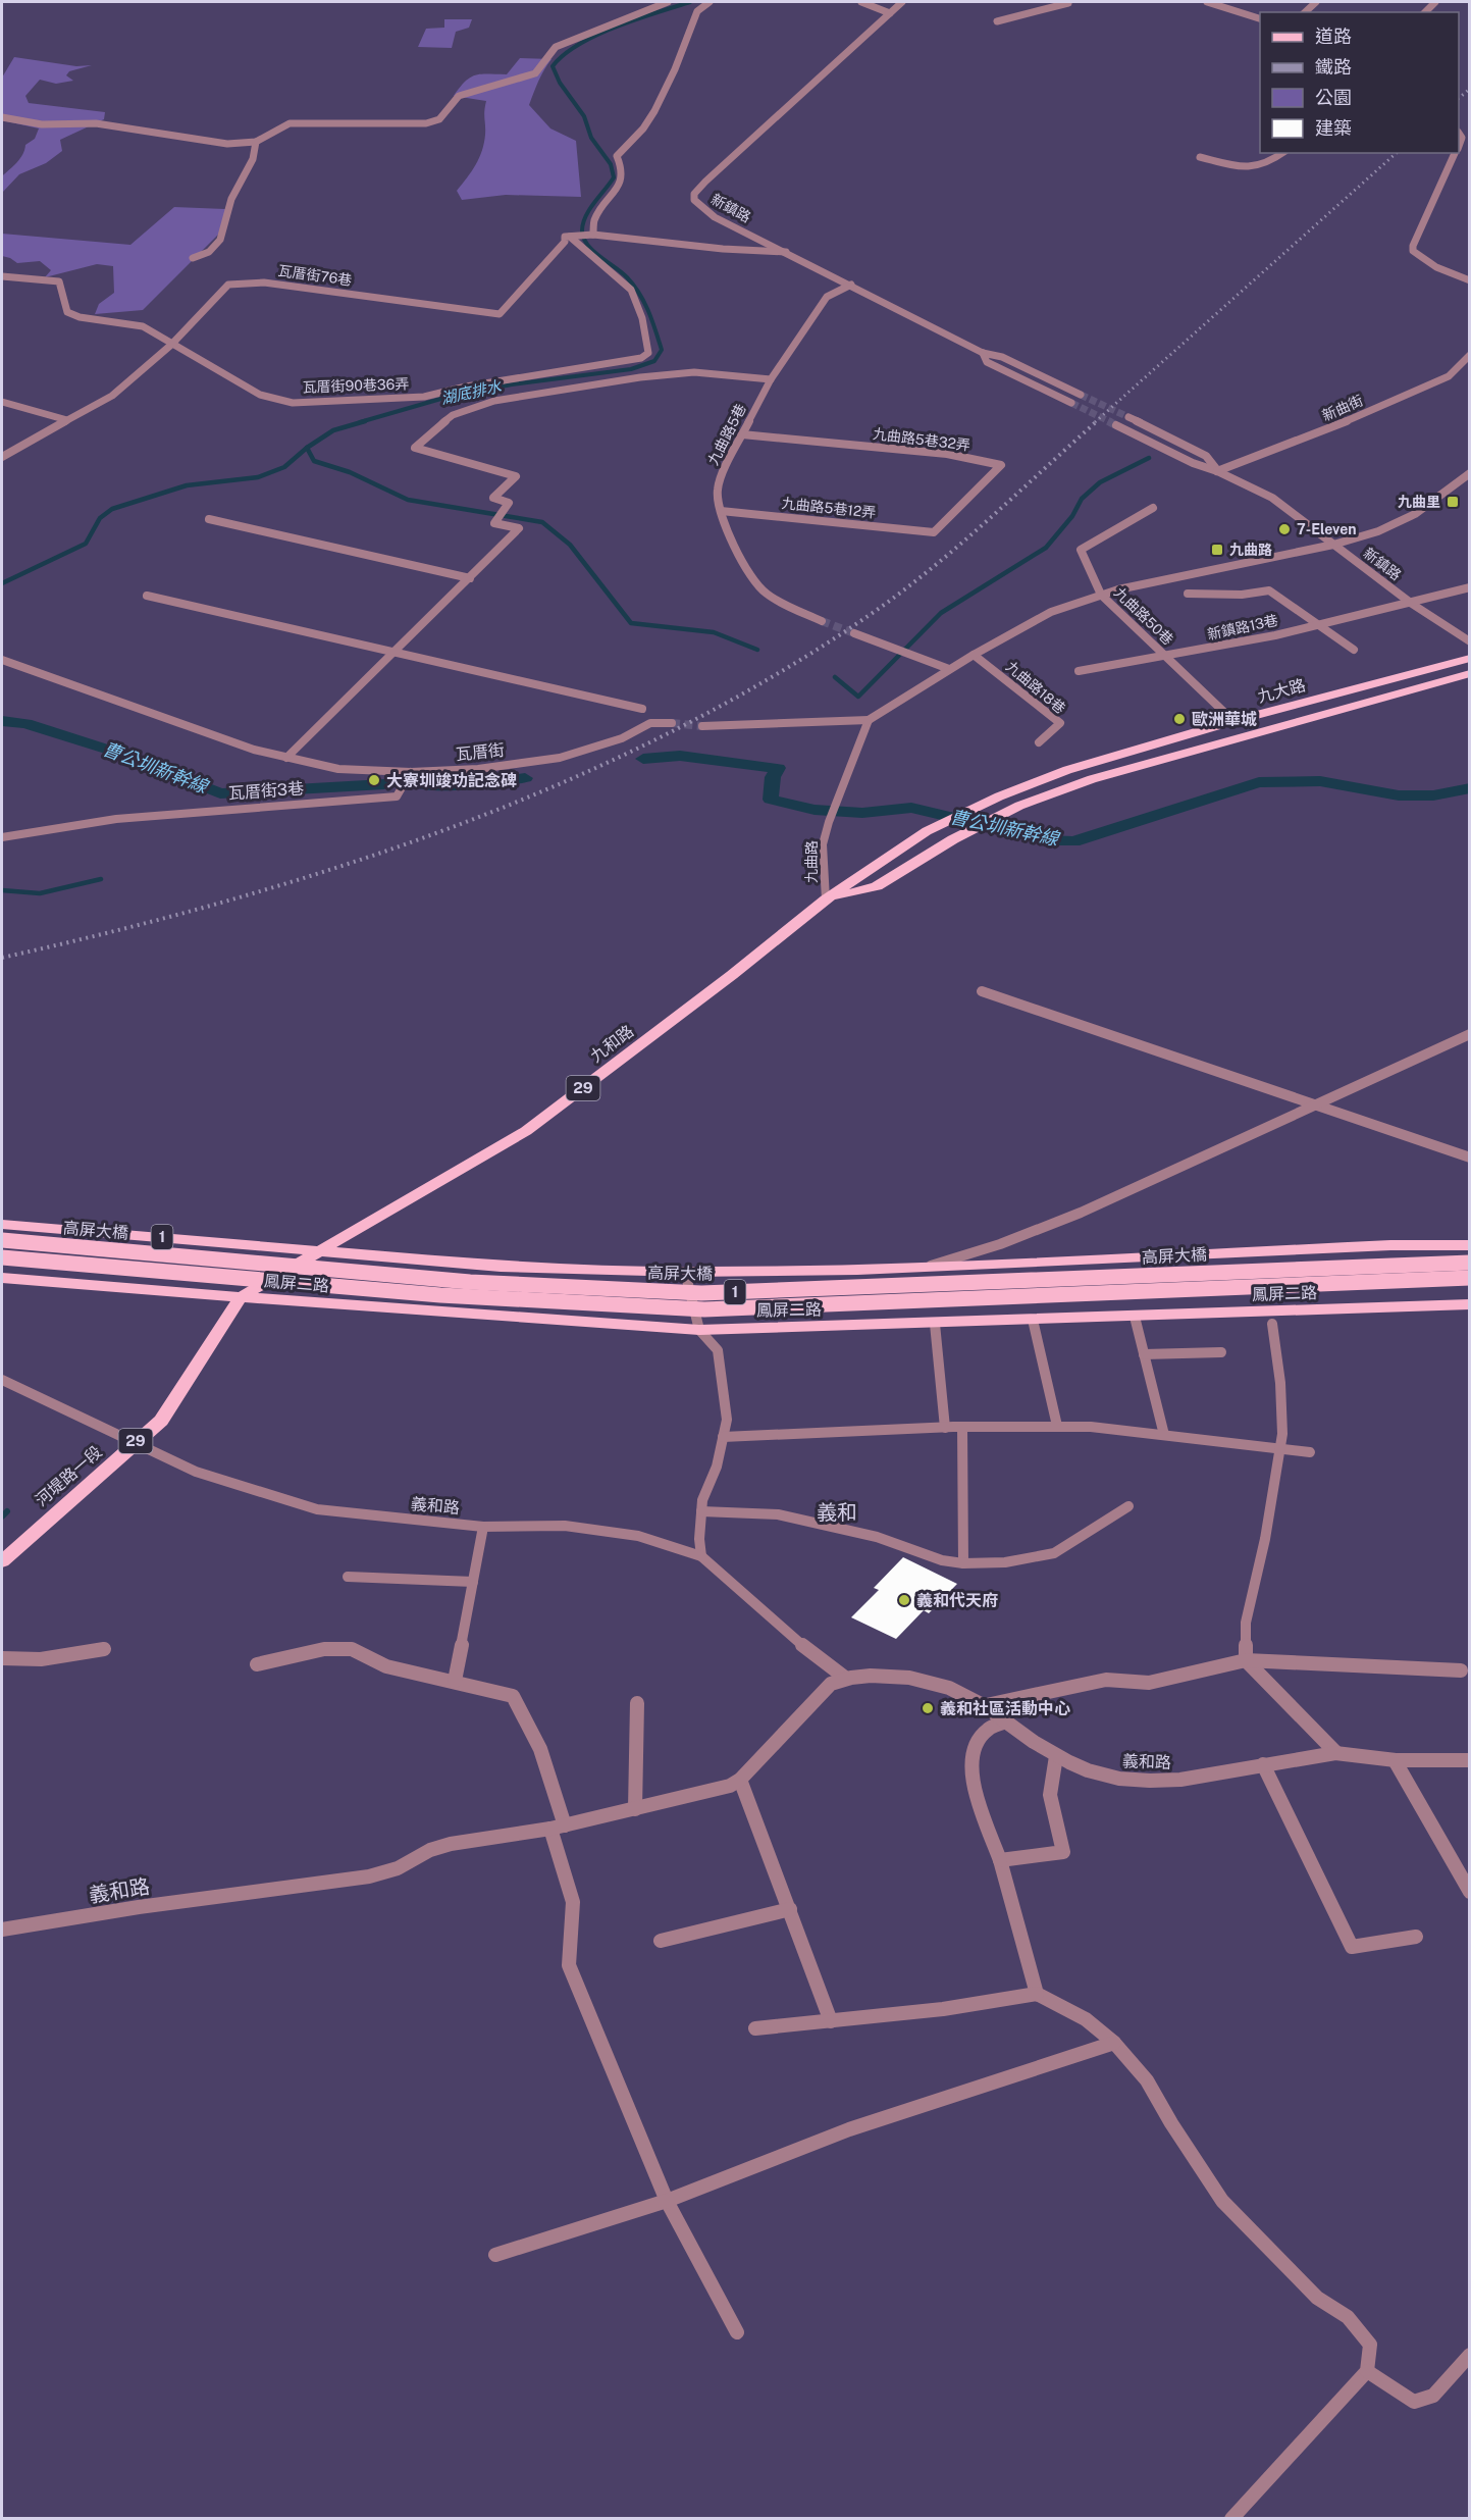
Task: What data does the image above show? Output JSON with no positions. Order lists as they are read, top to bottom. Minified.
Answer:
{"streets":{"main road":["九大路","九和路","29","高屏大橋","1","鳳屏二路","河堤路一段"],"street":["新鎮路","瓦厝街76巷","瓦厝街90巷36弄","新曲街","九曲路5巷","九曲路5巷32弄","九曲路5巷12弄","九曲路50巷","新鎮路13巷","九曲路18巷","瓦厝街","瓦厝街3巷","九曲路","義和路"]},"crossings":[["新鎮路","新曲街"],["新鎮路","九曲路5巷"],["新鎮路","新鎮路13巷"],["瓦厝街76巷","瓦厝街90巷36弄"],["九曲路5巷","九曲路5巷32弄"],["九曲路5巷","九曲路5巷12弄"],["九曲路5巷32弄","九曲路5巷12弄"],["九曲路50巷","新鎮路13巷"],["九曲路50巷","九大路"],["九大路","九曲路"],["九大路","九和路"],["瓦厝街","瓦厝街3巷"],["九曲路","九和路"],["九和路","鳳屏二路"],["九和路","河堤路一段"],["鳳屏二路","河堤路一段"],["河堤路一段","義和路"]],"districts":["義和"],"water":["湖底排水","曹公圳新幹線"],"places":{"transit":["九曲里","九曲路"],"other":["7-Eleven","歐洲華城","大寮圳竣功記念碑","義和代天府","義和社區活動中心"]},"legend":["道路","鐵路","公園","建築"]}
